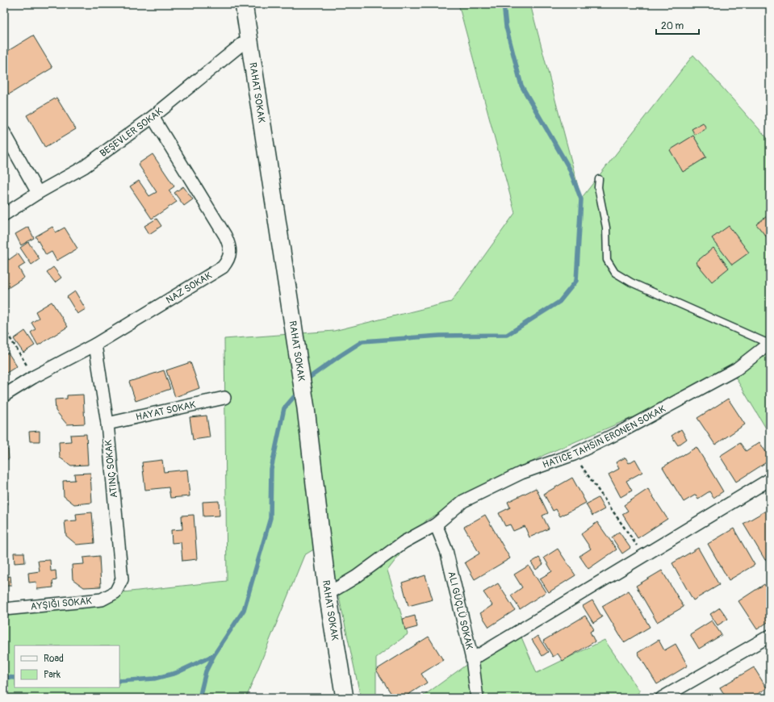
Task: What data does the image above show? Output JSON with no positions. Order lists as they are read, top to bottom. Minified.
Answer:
{"streets":{"street":["RAHAT SOKAK","BEŞEVLER SOKAK","NAZ SOKAK","HAYAT SOKAK","HATICE TAHSIN ERONEN SOKAK","ALI GÜÇLÜ SOKAK"]},"crossings":[["RAHAT SOKAK","BEŞEVLER SOKAK"],["RAHAT SOKAK","HATICE TAHSIN ERONEN SOKAK"],["BEŞEVLER SOKAK","NAZ SOKAK"],["HATICE TAHSIN ERONEN SOKAK","ALI GÜÇLÜ SOKAK"]],"legend":["Road","Park"],"scale_bar":"20 m"}
